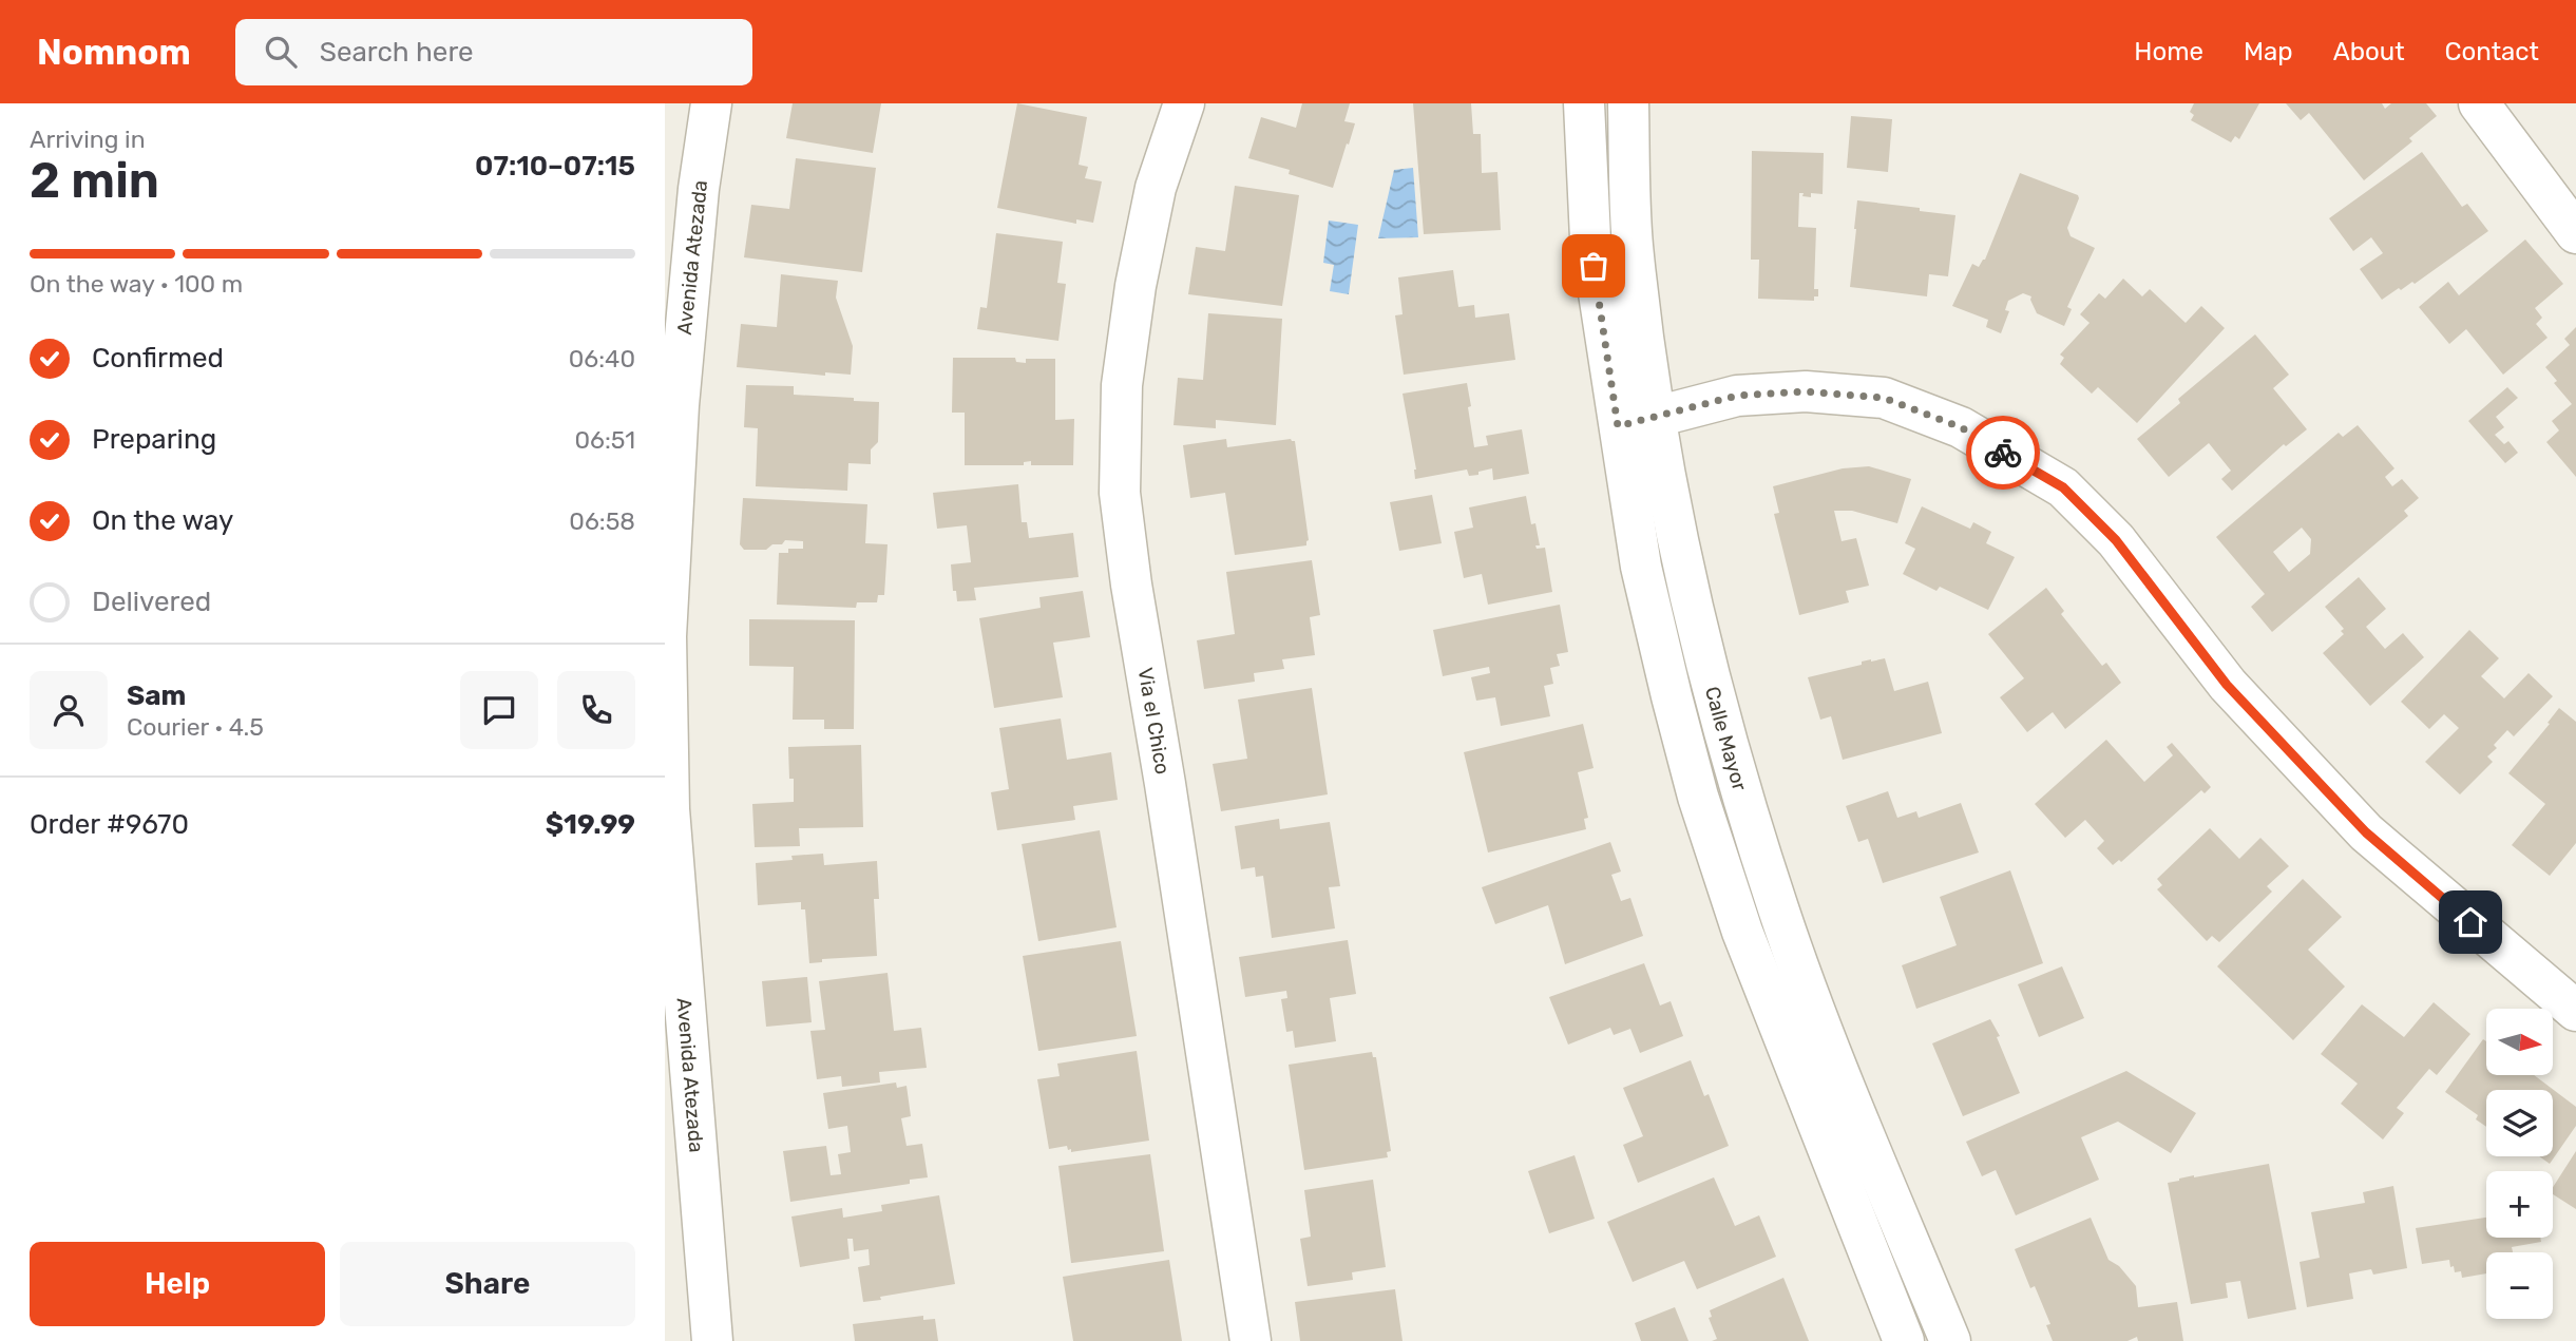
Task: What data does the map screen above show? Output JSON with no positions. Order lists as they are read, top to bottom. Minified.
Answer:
{"streets":{"street":["Avenida Atezada","Via el Chico","Calle Mayor"]},"north":"right","page":{"header":"Nomnom","search":"Search here","nav":["Home","Map","About","Contact"],"heading":["2 min","Arriving in","07:10–07:15"],"panel":["Sam","Courier · 4.5","Order #9670","$19.99"],"bar":"On the way · 100 m","list":[["Confirmed","06:40"],["Preparing","06:51"],["On the way","06:58"],"Delivered"],"map_buttons":["+","−"],"buttons":["Help","Share"]}}
